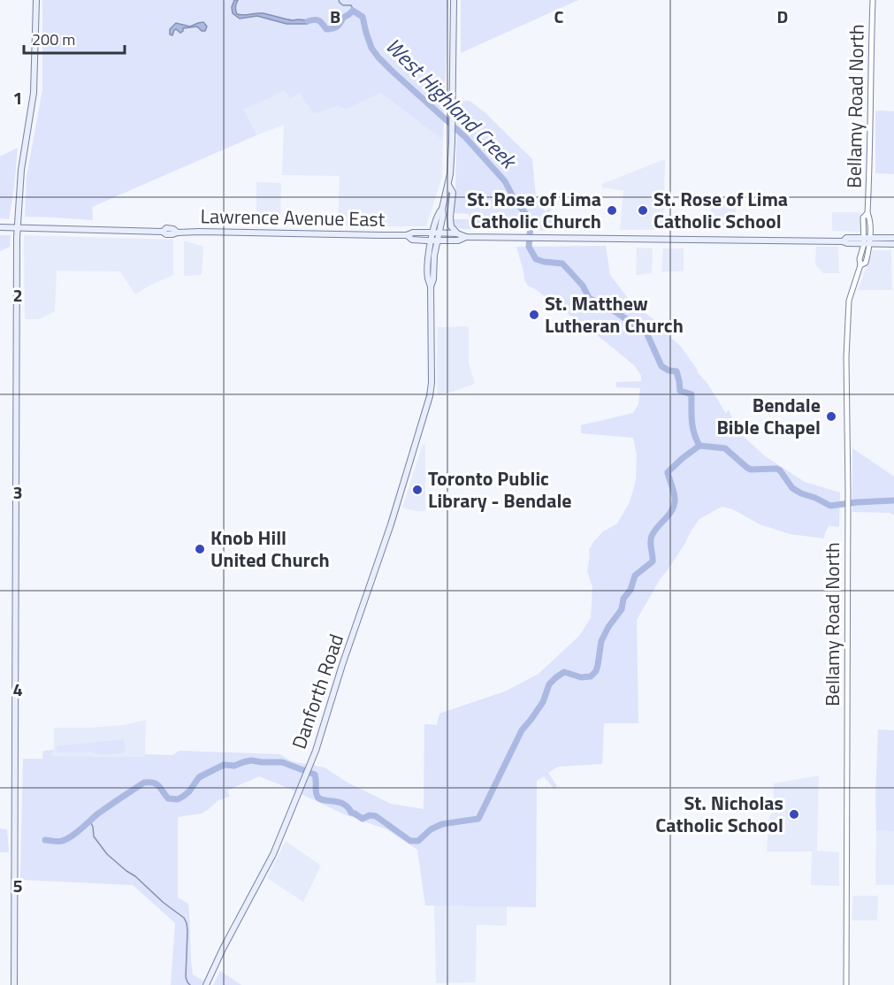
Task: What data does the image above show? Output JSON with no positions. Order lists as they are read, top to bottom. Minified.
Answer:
{"streets":{"main road":["Lawrence Avenue East","Danforth Road"],"street":["Bellamy Road North"]},"crossings":[["Bellamy Road North","Lawrence Avenue East"],["Lawrence Avenue East","Danforth Road"]],"water":["West Highland Creek"],"places":["St. Rose of Lima Catholic Church","St. Rose of Lima Catholic School","St. Matthew Lutheran Church","Bendale Bible Chapel","Toronto Public Library - Bendale","Knob Hill United Church","St. Nicholas Catholic School"],"scale_bar":"200 m","grid":{"columns":["B","C","D"],"rows":["1","2","3","4","5"]}}
